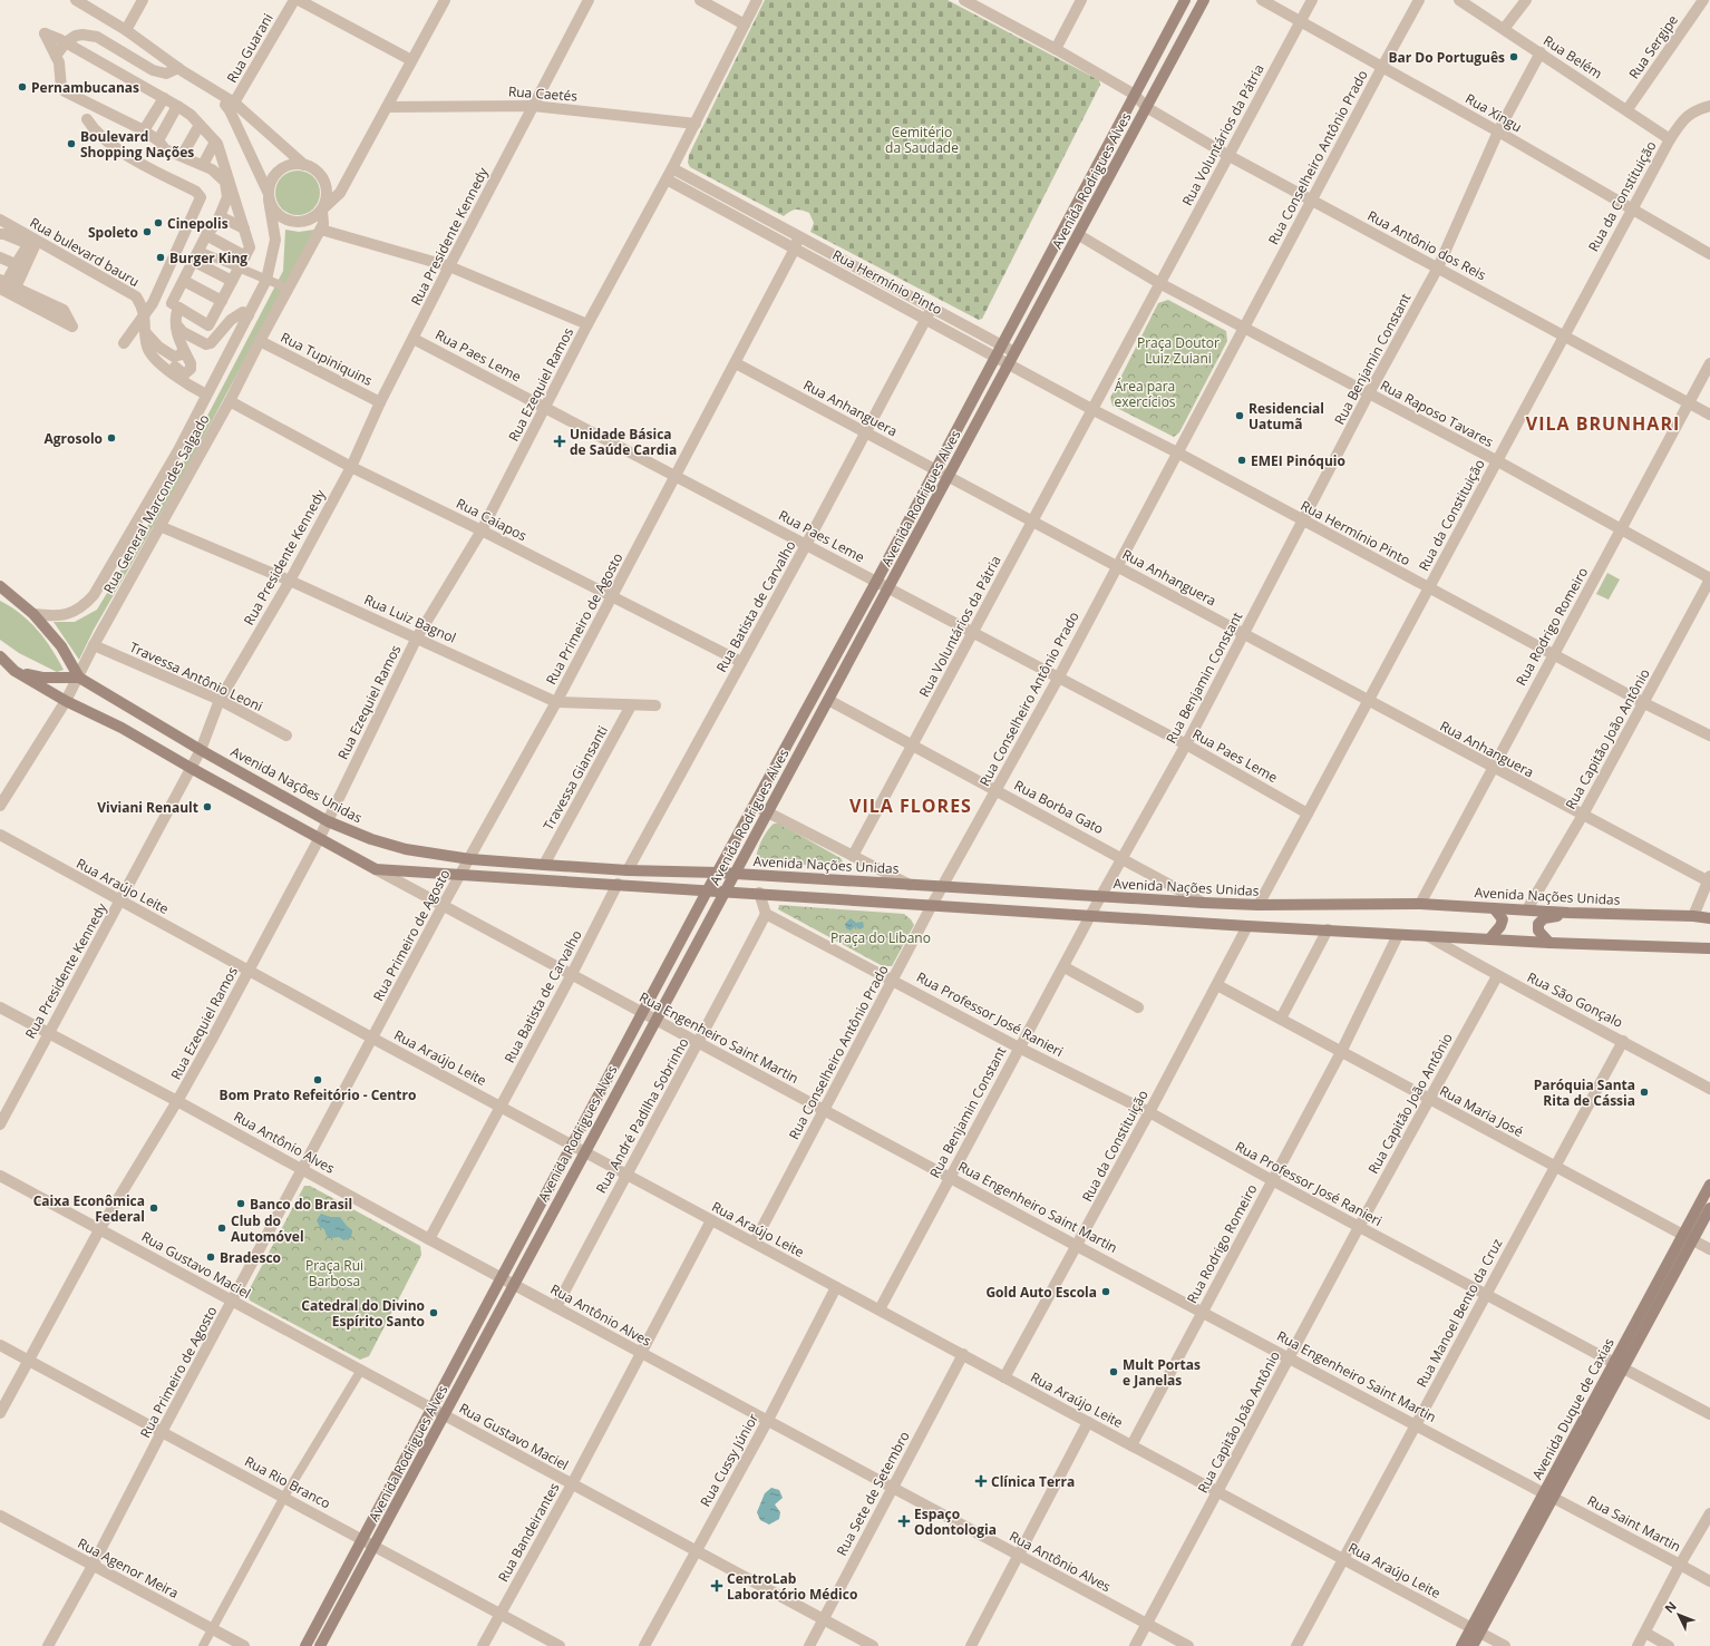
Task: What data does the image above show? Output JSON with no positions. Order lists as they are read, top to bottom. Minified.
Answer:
{"streets":{"main road":["Avenida Rodrigues Alves","Avenida Nações Unidas","Avenida Duque de Caxias"],"street":["Rua Sergipe","Rua Guarani","Rua Belém","Rua Caetés","Rua Xingu","Rua Voluntários da Pátria","Rua Conselheiro Antônio Prado","Rua da Constituição","Rua Presidente Kennedy","Rua Antônio dos Reis","Rua bulevard bauru","Rua Hermínio Pinto","Rua Paes Leme","Rua Tupiniquins","Rua Benjamin Constant","Rua Ezequiel Ramos","Rua Anhanguera","Rua Raposo Tavares","Rua General Marcondes Salgado","Rua Caiapos","Rua Batista de Carvalho","Rua Luiz Bagnol","Rua Primeiro de Agosto","Rua Rodrigo Romeiro","Travessa Antônio Leoni","Rua Capitão João Antônio","Travessa Giansanti","Rua Borba Gato","Rua Araújo Leite","Rua São Gonçalo","Rua Professor José Ranieri","Rua Engenheiro Saint Martin","Rua Maria José","Rua André Padilha Sobrinho","Rua Antônio Alves","Rua Gustavo Maciel","Rua Manoel Bento da Cruz","Rua Cussy Júnior","Rua Rio Branco","Rua Sete de Setembro","Rua Saint Martin","Rua Bandeirantes","Rua Agenor Meira"]},"crossings":[["Rua Sergipe","Rua Belém"],["Rua Guarani","Rua General Marcondes Salgado"],["Rua Belém","Rua da Constituição"],["Rua Belém","Rua Benjamin Constant"],["Rua Caetés","Rua Presidente Kennedy"],["Rua Caetés","Rua Ezequiel Ramos"],["Rua Xingu","Rua Voluntários da Pátria"],["Rua Xingu","Rua Conselheiro Antônio Prado"],["Rua Xingu","Rua da Constituição"],["Rua Xingu","Rua Benjamin Constant"],["Rua Voluntários da Pátria","Rua Antônio dos Reis"],["Rua Voluntários da Pátria","Rua Hermínio Pinto"],["Rua Voluntários da Pátria","Rua Paes Leme"],["Rua Voluntários da Pátria","Rua Anhanguera"],["Rua Voluntários da Pátria","Rua Raposo Tavares"],["Rua Voluntários da Pátria","Rua Borba Gato"],["Rua Conselheiro Antônio Prado","Rua Antônio dos Reis"],["Rua Conselheiro Antônio Prado","Rua Hermínio Pinto"],["Rua Conselheiro Antônio Prado","Rua Paes Leme"],["Rua Conselheiro Antônio Prado","Rua Anhanguera"],["Rua Conselheiro Antônio Prado","Rua Raposo Tavares"],["Rua Conselheiro Antônio Prado","Avenida Nações Unidas"],["Rua Conselheiro Antônio Prado","Rua Borba Gato"],["Rua Conselheiro Antônio Prado","Rua Araújo Leite"],["Rua Conselheiro Antônio Prado","Rua Professor José Ranieri"],["Rua Conselheiro Antônio Prado","Rua Engenheiro Saint Martin"],["Avenida Rodrigues Alves","Rua Antônio dos Reis"],["Avenida Rodrigues Alves","Rua Hermínio Pinto"],["Avenida Rodrigues Alves","Rua Paes Leme"],["Avenida Rodrigues Alves","Rua Anhanguera"],["Avenida Rodrigues Alves","Rua Raposo Tavares"],["Avenida Rodrigues Alves","Avenida Nações Unidas"],["Avenida Rodrigues Alves","Rua Borba Gato"],["Avenida Rodrigues Alves","Rua Araújo Leite"],["Avenida Rodrigues Alves","Rua Engenheiro Saint Martin"],["Avenida Rodrigues Alves","Rua Antônio Alves"],["Avenida Rodrigues Alves","Rua Gustavo Maciel"],["Avenida Rodrigues Alves","Rua Rio Branco"],["Rua da Constituição","Rua Antônio dos Reis"],["Rua da Constituição","Rua Hermínio Pinto"],["Rua da Constituição","Rua Paes Leme"],["Rua da Constituição","Rua Anhanguera"],["Rua da Constituição","Rua Raposo Tavares"],["Rua da Constituição","Avenida Nações Unidas"],["Rua da Constituição","Rua Araújo Leite"],["Rua da Constituição","Rua Professor José Ranieri"],["Rua da Constituição","Rua Engenheiro Saint Martin"],["Rua da Constituição","Rua Maria José"],["Rua Presidente Kennedy","Rua Paes Leme"],["Rua Presidente Kennedy","Rua Tupiniquins"],["Rua Presidente Kennedy","Rua Caiapos"],["Rua Presidente Kennedy","Rua Luiz Bagnol"],["Rua Presidente Kennedy","Travessa Antônio Leoni"],["Rua Presidente Kennedy","Avenida Nações Unidas"],["Rua Presidente Kennedy","Rua Araújo Leite"],["Rua Presidente Kennedy","Rua Antônio Alves"],["Rua Antônio dos Reis","Rua Benjamin Constant"],["Rua Antônio dos Reis","Rua Rodrigo Romeiro"],["Rua Hermínio Pinto","Rua Benjamin Constant"],["Rua Hermínio Pinto","Rua Ezequiel Ramos"],["Rua Hermínio Pinto","Rua Batista de Carvalho"],["Rua Hermínio Pinto","Rua Primeiro de Agosto"],["Rua Hermínio Pinto","Rua Rodrigo Romeiro"],["Rua Hermínio Pinto","Rua Capitão João Antônio"],["Rua Paes Leme","Rua Benjamin Constant"],["Rua Paes Leme","Rua Ezequiel Ramos"],["Rua Paes Leme","Rua Batista de Carvalho"],["Rua Paes Leme","Rua Primeiro de Agosto"],["Rua Tupiniquins","Rua General Marcondes Salgado"],["Rua Benjamin Constant","Rua Anhanguera"],["Rua Benjamin Constant","Rua Raposo Tavares"],["Rua Benjamin Constant","Avenida Nações Unidas"],["Rua Benjamin Constant","Rua Borba Gato"],["Rua Benjamin Constant","Rua Araújo Leite"],["Rua Benjamin Constant","Rua Professor José Ranieri"],["Rua Benjamin Constant","Rua Engenheiro Saint Martin"],["Rua Ezequiel Ramos","Rua Caiapos"],["Rua Ezequiel Ramos","Rua Luiz Bagnol"],["Rua Ezequiel Ramos","Avenida Nações Unidas"],["Rua Ezequiel Ramos","Rua Araújo Leite"],["Rua Ezequiel Ramos","Rua Antônio Alves"],["Rua Ezequiel Ramos","Rua Gustavo Maciel"],["Rua Ezequiel Ramos","Rua Rio Branco"],["Rua Anhanguera","Rua Batista de Carvalho"],["Rua Anhanguera","Rua Primeiro de Agosto"],["Rua Anhanguera","Rua Rodrigo Romeiro"],["Rua Anhanguera","Rua Capitão João Antônio"],["Rua Raposo Tavares","Rua Rodrigo Romeiro"],["Rua Raposo Tavares","Rua Capitão João Antônio"],["Rua General Marcondes Salgado","Rua Caiapos"],["Rua General Marcondes Salgado","Rua Luiz Bagnol"],["Rua General Marcondes Salgado","Travessa Antônio Leoni"],["Rua General Marcondes Salgado","Avenida Nações Unidas"],["Rua Caiapos","Rua Batista de Carvalho"],["Rua Caiapos","Rua Primeiro de Agosto"],["Rua Batista de Carvalho","Avenida Nações Unidas"],["Rua Batista de Carvalho","Rua Araújo Leite"],["Rua Batista de Carvalho","Rua Engenheiro Saint Martin"],["Rua Batista de Carvalho","Rua Antônio Alves"],["Rua Luiz Bagnol","Rua Primeiro de Agosto"],["Rua Luiz Bagnol","Travessa Giansanti"],["Rua Primeiro de Agosto","Avenida Nações Unidas"],["Rua Primeiro de Agosto","Rua Araújo Leite"],["Rua Primeiro de Agosto","Rua Engenheiro Saint Martin"],["Rua Primeiro de Agosto","Rua Antônio Alves"],["Rua Primeiro de Agosto","Rua Gustavo Maciel"],["Rua Primeiro de Agosto","Rua Rio Branco"],["Rua Primeiro de Agosto","Rua Agenor Meira"],["Rua Rodrigo Romeiro","Avenida Nações Unidas"],["Rua Rodrigo Romeiro","Rua Araújo Leite"],["Rua Rodrigo Romeiro","Rua Professor José Ranieri"],["Rua Rodrigo Romeiro","Rua Engenheiro Saint Martin"],["Rua Rodrigo Romeiro","Rua Maria José"],["Rua Capitão João Antônio","Avenida Nações Unidas"],["Rua Capitão João Antônio","Rua Araújo Leite"],["Rua Capitão João Antônio","Rua São Gonçalo"],["Rua Capitão João Antônio","Rua Professor José Ranieri"],["Rua Capitão João Antônio","Rua Engenheiro Saint Martin"],["Rua Capitão João Antônio","Rua Maria José"],["Rua Capitão João Antônio","Rua Antônio Alves"],["Travessa Giansanti","Avenida Nações Unidas"],["Avenida Nações Unidas","Rua Borba Gato"],["Rua Araújo Leite","Rua André Padilha Sobrinho"],["Rua Araújo Leite","Rua Manoel Bento da Cruz"],["Rua Araújo Leite","Avenida Duque de Caxias"],["Rua Araújo Leite","Rua Cussy Júnior"],["Rua Araújo Leite","Rua Sete de Setembro"],["Rua Araújo Leite","Rua Bandeirantes"],["Rua São Gonçalo","Rua Manoel Bento da Cruz"],["Rua Professor José Ranieri","Rua Manoel Bento da Cruz"],["Rua Professor José Ranieri","Avenida Duque de Caxias"],["Rua Engenheiro Saint Martin","Rua André Padilha Sobrinho"],["Rua Engenheiro Saint Martin","Rua Manoel Bento da Cruz"],["Rua Engenheiro Saint Martin","Avenida Duque de Caxias"],["Rua Engenheiro Saint Martin","Rua Saint Martin"],["Rua Maria José","Rua Manoel Bento da Cruz"],["Rua Maria José","Avenida Duque de Caxias"],["Rua André Padilha Sobrinho","Rua Antônio Alves"],["Rua Antônio Alves","Rua Cussy Júnior"],["Rua Antônio Alves","Rua Sete de Setembro"],["Rua Antônio Alves","Rua Bandeirantes"],["Rua Gustavo Maciel","Rua Cussy Júnior"],["Rua Gustavo Maciel","Rua Sete de Setembro"],["Rua Gustavo Maciel","Rua Bandeirantes"],["Avenida Duque de Caxias","Rua Saint Martin"],["Rua Rio Branco","Rua Bandeirantes"]],"districts":["VILA BRUNHARI","VILA FLORES"],"parks":["Cemitério da Saudade","Praça Doutor Luiz Zuiani","Área para exercícios","Praça do Libano","Praça Rui Barbosa"],"places":{"other":["Bar Do Português","Pernambucanas","Boulevard Shopping Nações","Cinepolis","Spoleto","Burger King","Residencial Uatumã","Agrosolo","EMEI Pinóquio","Viviani Renault","Bom Prato Refeitório - Centro","Paróquia Santa Rita de Cássia","Banco do Brasil","Caixa Econômica Federal","Club do Automóvel","Bradesco","Gold Auto Escola","Catedral do Divino Espírito Santo","Mult Portas e Janelas"],"health":["Unidade Básica de Saúde Cardia","Clínica Terra","Espaço Odontologia","CentroLab Laboratório Médico"]},"north":"top left"}
